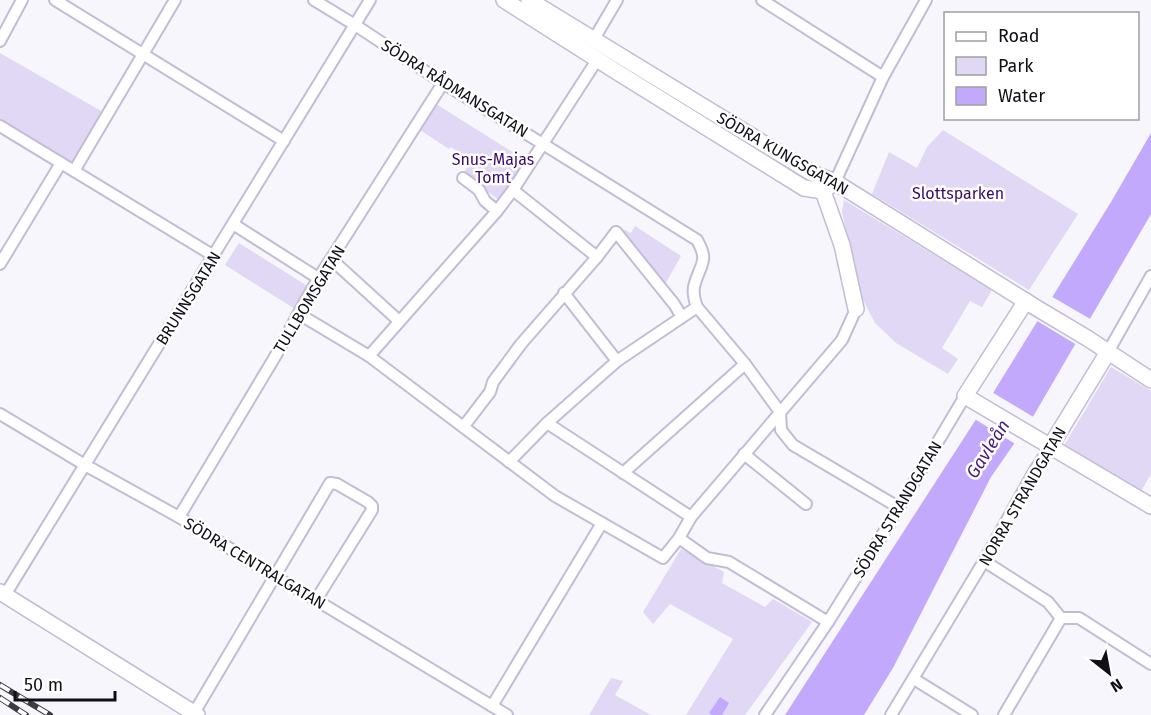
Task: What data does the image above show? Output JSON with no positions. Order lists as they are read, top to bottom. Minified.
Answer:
{"streets":{"street":["SÖDRA RÅDMANSGATAN","SÖDRA KUNGSGATAN","BRUNNSGATAN","TULLBOMSGATAN","NORRA STRANDGATAN","SÖDRA STRANDGATAN","SÖDRA CENTRALGATAN"]},"crossings":[["SÖDRA RÅDMANSGATAN","BRUNNSGATAN"],["SÖDRA RÅDMANSGATAN","TULLBOMSGATAN"],["SÖDRA KUNGSGATAN","NORRA STRANDGATAN"],["SÖDRA KUNGSGATAN","SÖDRA STRANDGATAN"],["BRUNNSGATAN","SÖDRA CENTRALGATAN"],["TULLBOMSGATAN","SÖDRA CENTRALGATAN"]],"water":["Gavleån"],"parks":["Snus-Majas Tomt","Slottsparken"],"legend":["Road","Park","Water"],"scale_bar":"50 m","north":"bottom right"}
